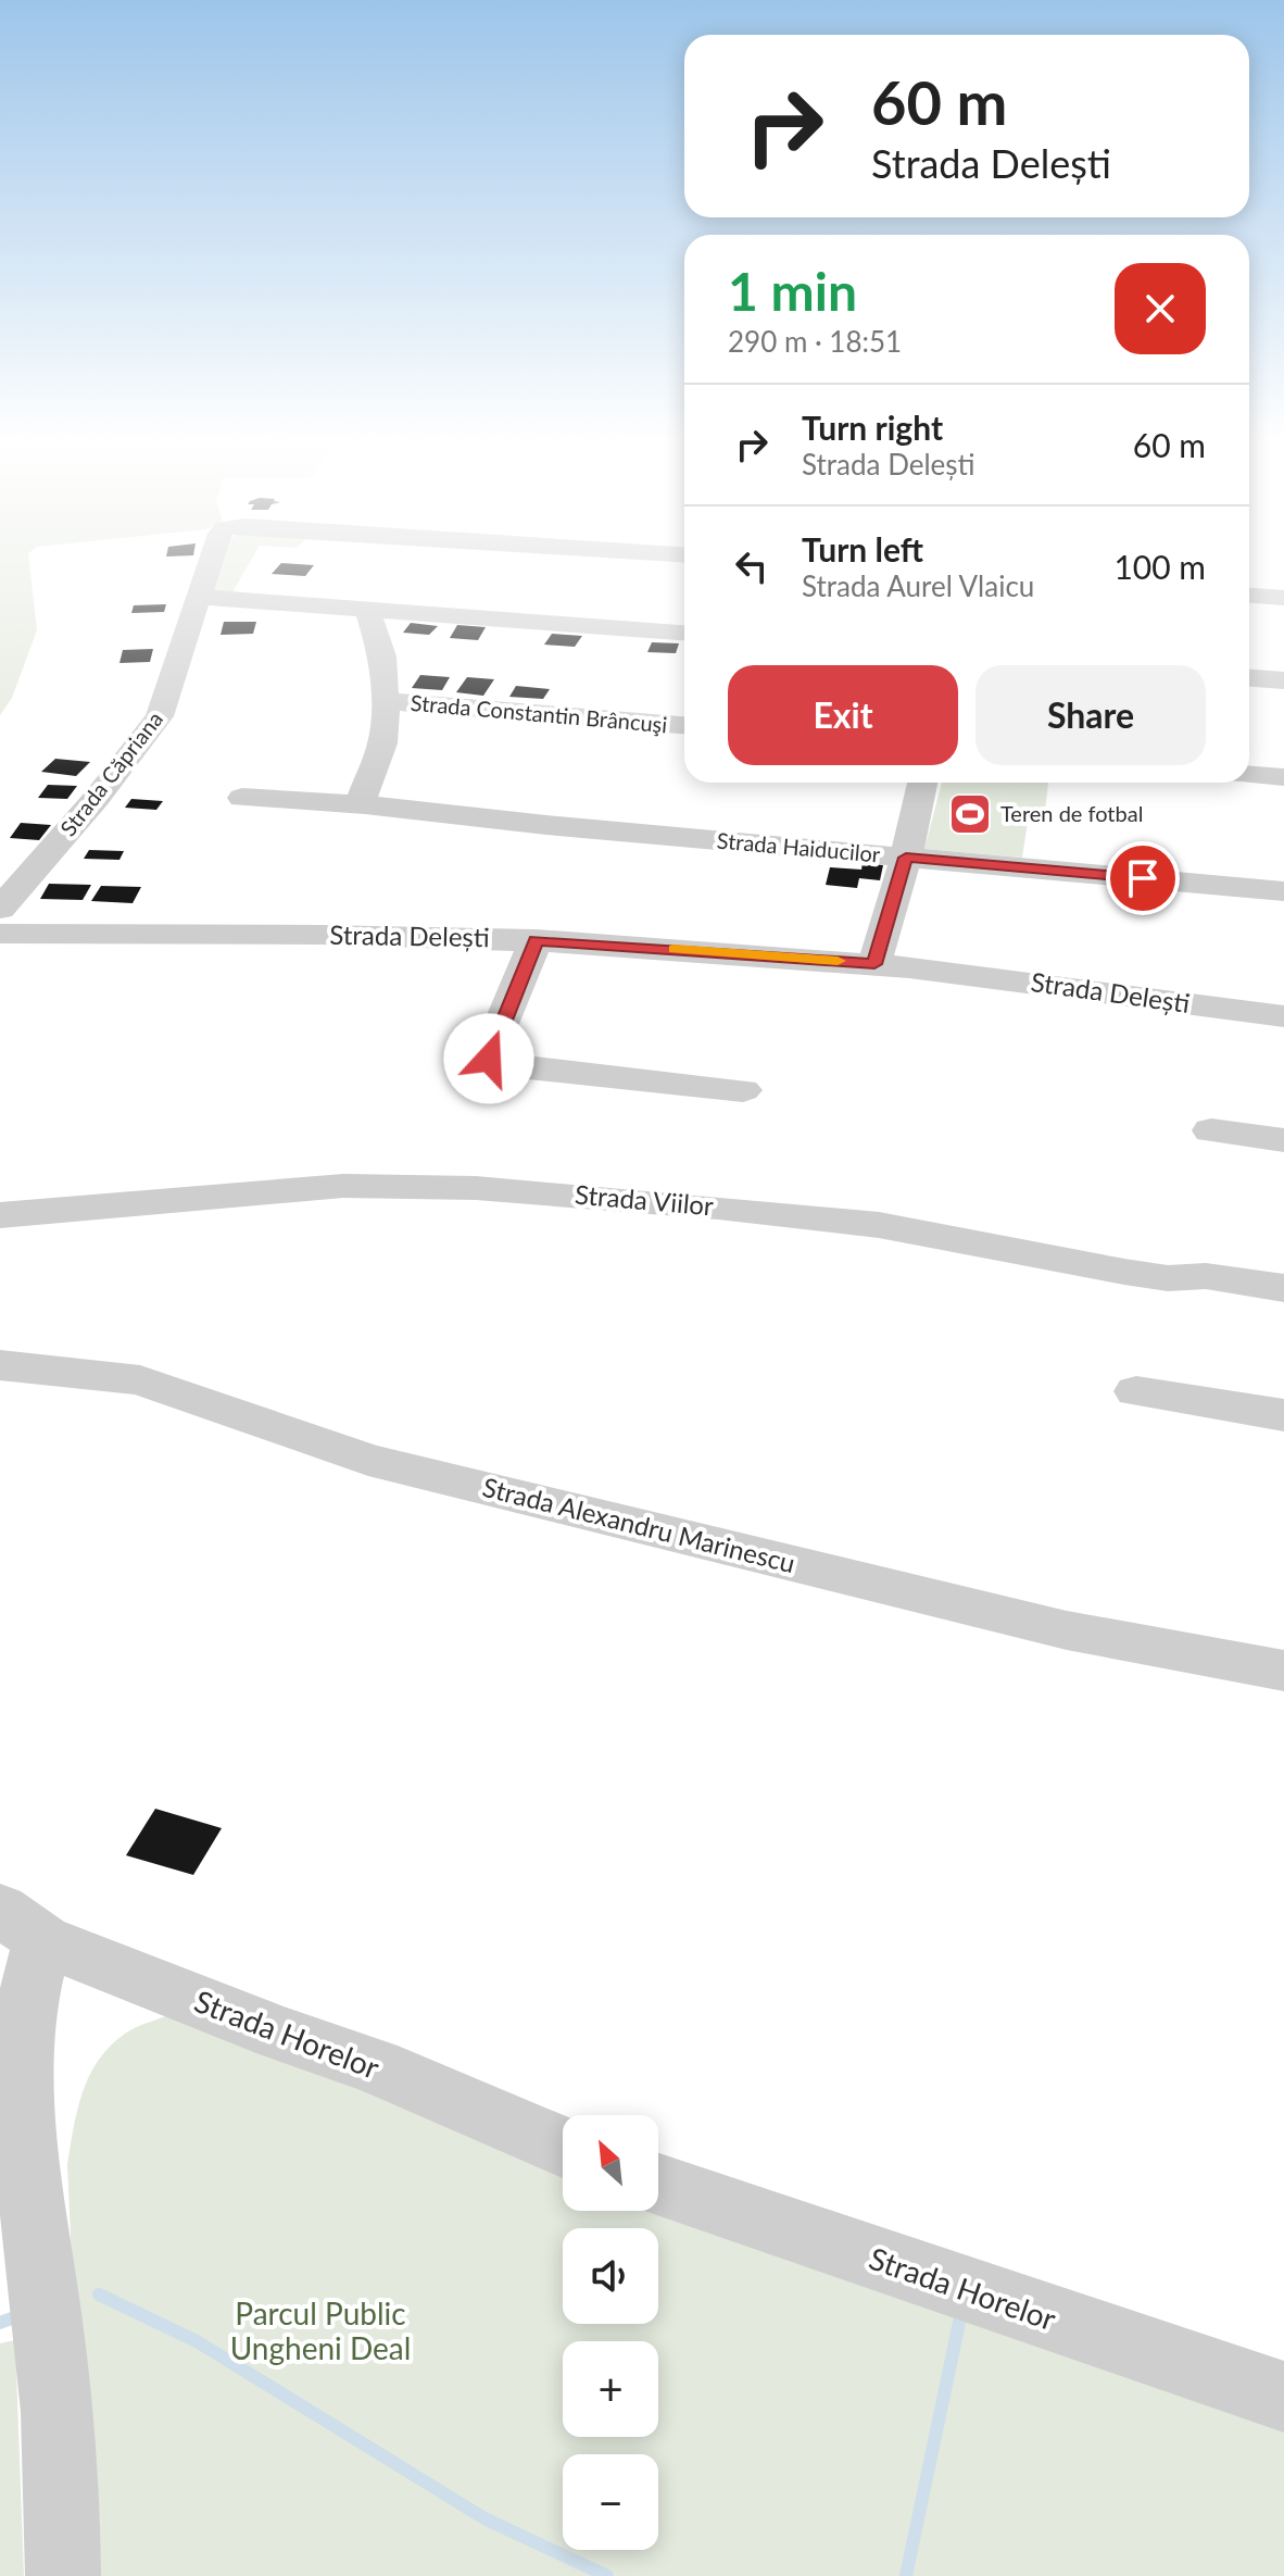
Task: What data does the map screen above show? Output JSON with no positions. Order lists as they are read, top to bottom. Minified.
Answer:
{"streets":{"street":["Strada Constantin Brâncuşi","Strada Căpriana","Strada Haiducilor","Strada Delești","Strada Viilor","Strada Alexandru Marinescu","Strada Horelor"]},"parks":["Parcul Public Ungheni Deal"],"places":{"sports":["Teren de fotbal"]},"north":"top left","page":{"turn":["60 m","Strada Delești"],"heading":["1 min","290 m · 18:51"],"list":[{"name":"Turn right","note":"Strada Delești","value":"60 m"},{"name":"Turn left","note":"Strada Aurel Vlaicu","value":"100 m"}],"buttons":["Exit","Share"],"map_buttons":["+","−"]}}
